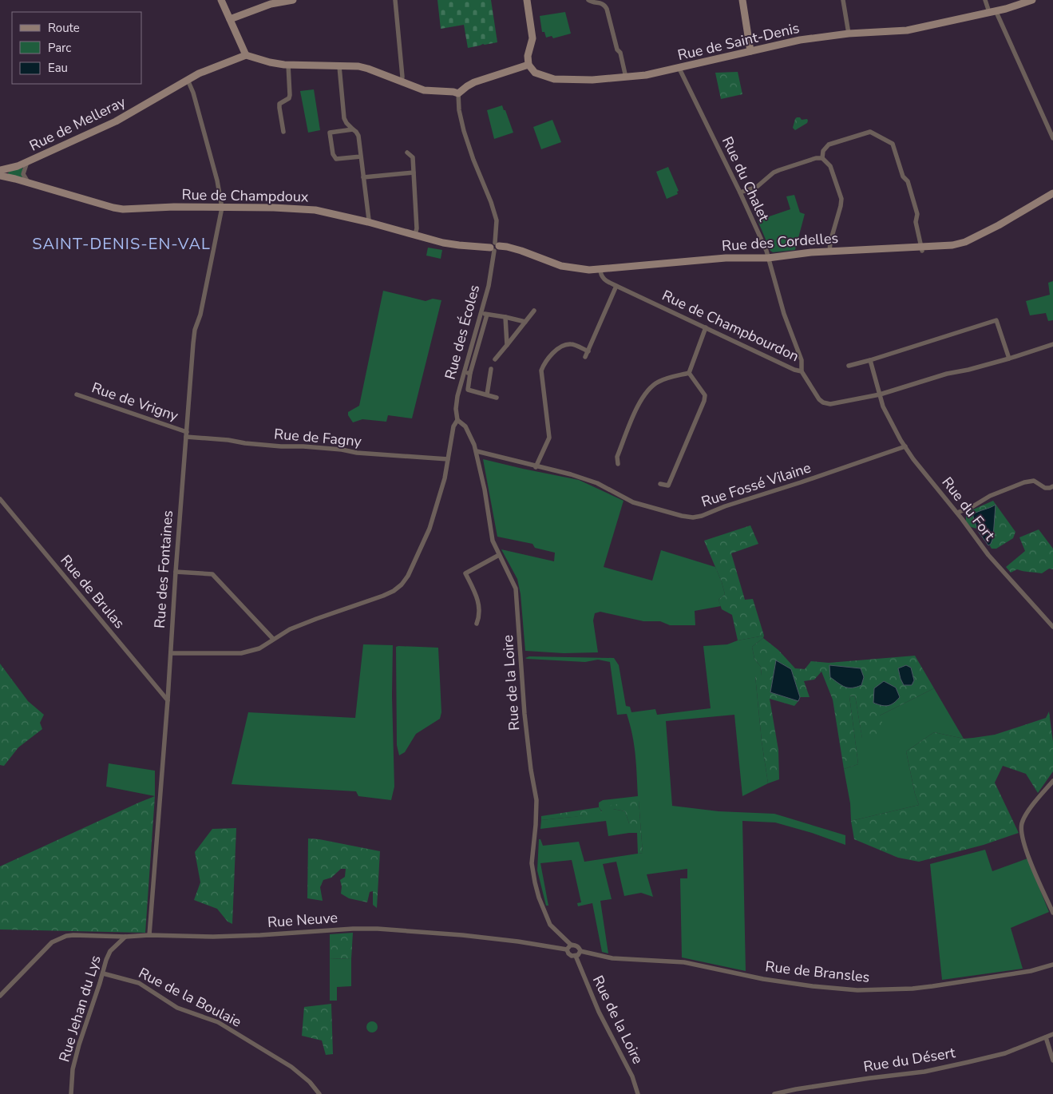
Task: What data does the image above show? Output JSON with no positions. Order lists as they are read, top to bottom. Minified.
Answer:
{"streets":{"street":["Rue de Saint-Denis","Rue de Melleray","Rue du Chalet","Rue de Champdoux","Rue des Cordelles","Rue de Champbourdon","Rue des Écoles","Rue de Vrigny","Rue de Fagny","Rue Fossé Vilaine","Rue du Fort","Rue des Fontaines","Rue de Brulas","Rue de la Loire","Rue Neuve","Rue de Bransles","Rue de la Boulaie","Rue Jehan du Lys","Rue du Désert"]},"crossings":[["Rue de Saint-Denis","Rue du Chalet"],["Rue de Melleray","Rue de Champdoux"],["Rue du Chalet","Rue des Cordelles"],["Rue du Chalet","Rue de Champbourdon"],["Rue de Champdoux","Rue des Cordelles"],["Rue de Champdoux","Rue des Écoles"],["Rue de Champdoux","Rue des Fontaines"],["Rue des Cordelles","Rue de Champbourdon"],["Rue des Cordelles","Rue des Écoles"],["Rue de Champbourdon","Rue du Fort"],["Rue des Écoles","Rue de Fagny"],["Rue des Écoles","Rue des Fontaines"],["Rue des Écoles","Rue de la Loire"],["Rue de Vrigny","Rue de Fagny"],["Rue de Vrigny","Rue des Fontaines"],["Rue de Fagny","Rue des Fontaines"],["Rue Fossé Vilaine","Rue du Fort"],["Rue Fossé Vilaine","Rue de la Loire"],["Rue des Fontaines","Rue de Brulas"],["Rue des Fontaines","Rue Neuve"],["Rue de la Loire","Rue Neuve"],["Rue de la Loire","Rue de Bransles"],["Rue Neuve","Rue de Bransles"],["Rue Neuve","Rue Jehan du Lys"],["Rue de la Boulaie","Rue Jehan du Lys"]],"districts":["SAINT-DENIS-EN-VAL"],"legend":["Route","Parc","Eau"]}
